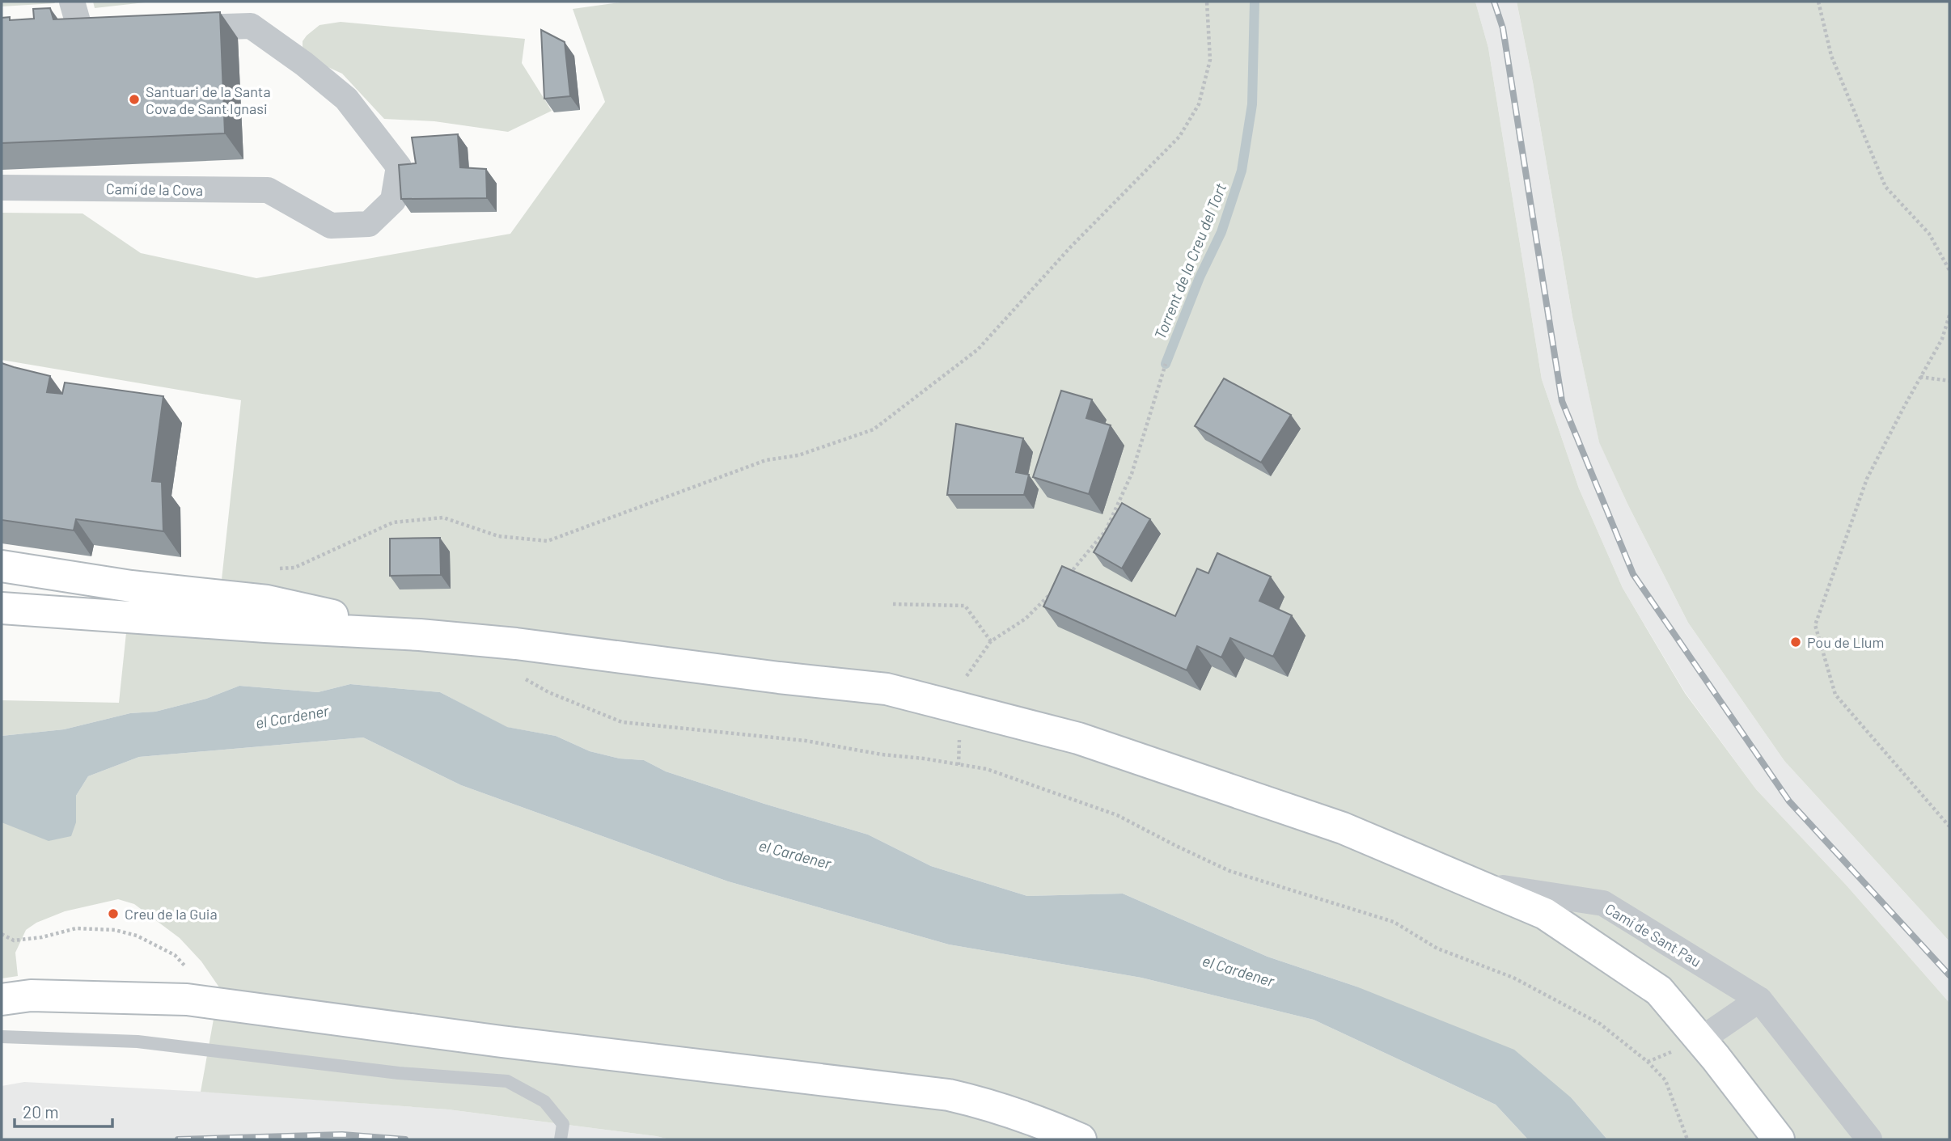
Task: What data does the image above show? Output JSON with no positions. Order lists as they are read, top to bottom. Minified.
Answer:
{"streets":{"street":["Camí de la Cova","Camí de Sant Pau"]},"water":["Torrent de la Creu del Tort","el Cardener"],"places":["Santuari de la Santa Cova de Sant Ignasi","Pou de Llum","Creu de la Guia"],"scale_bar":"20 m"}
